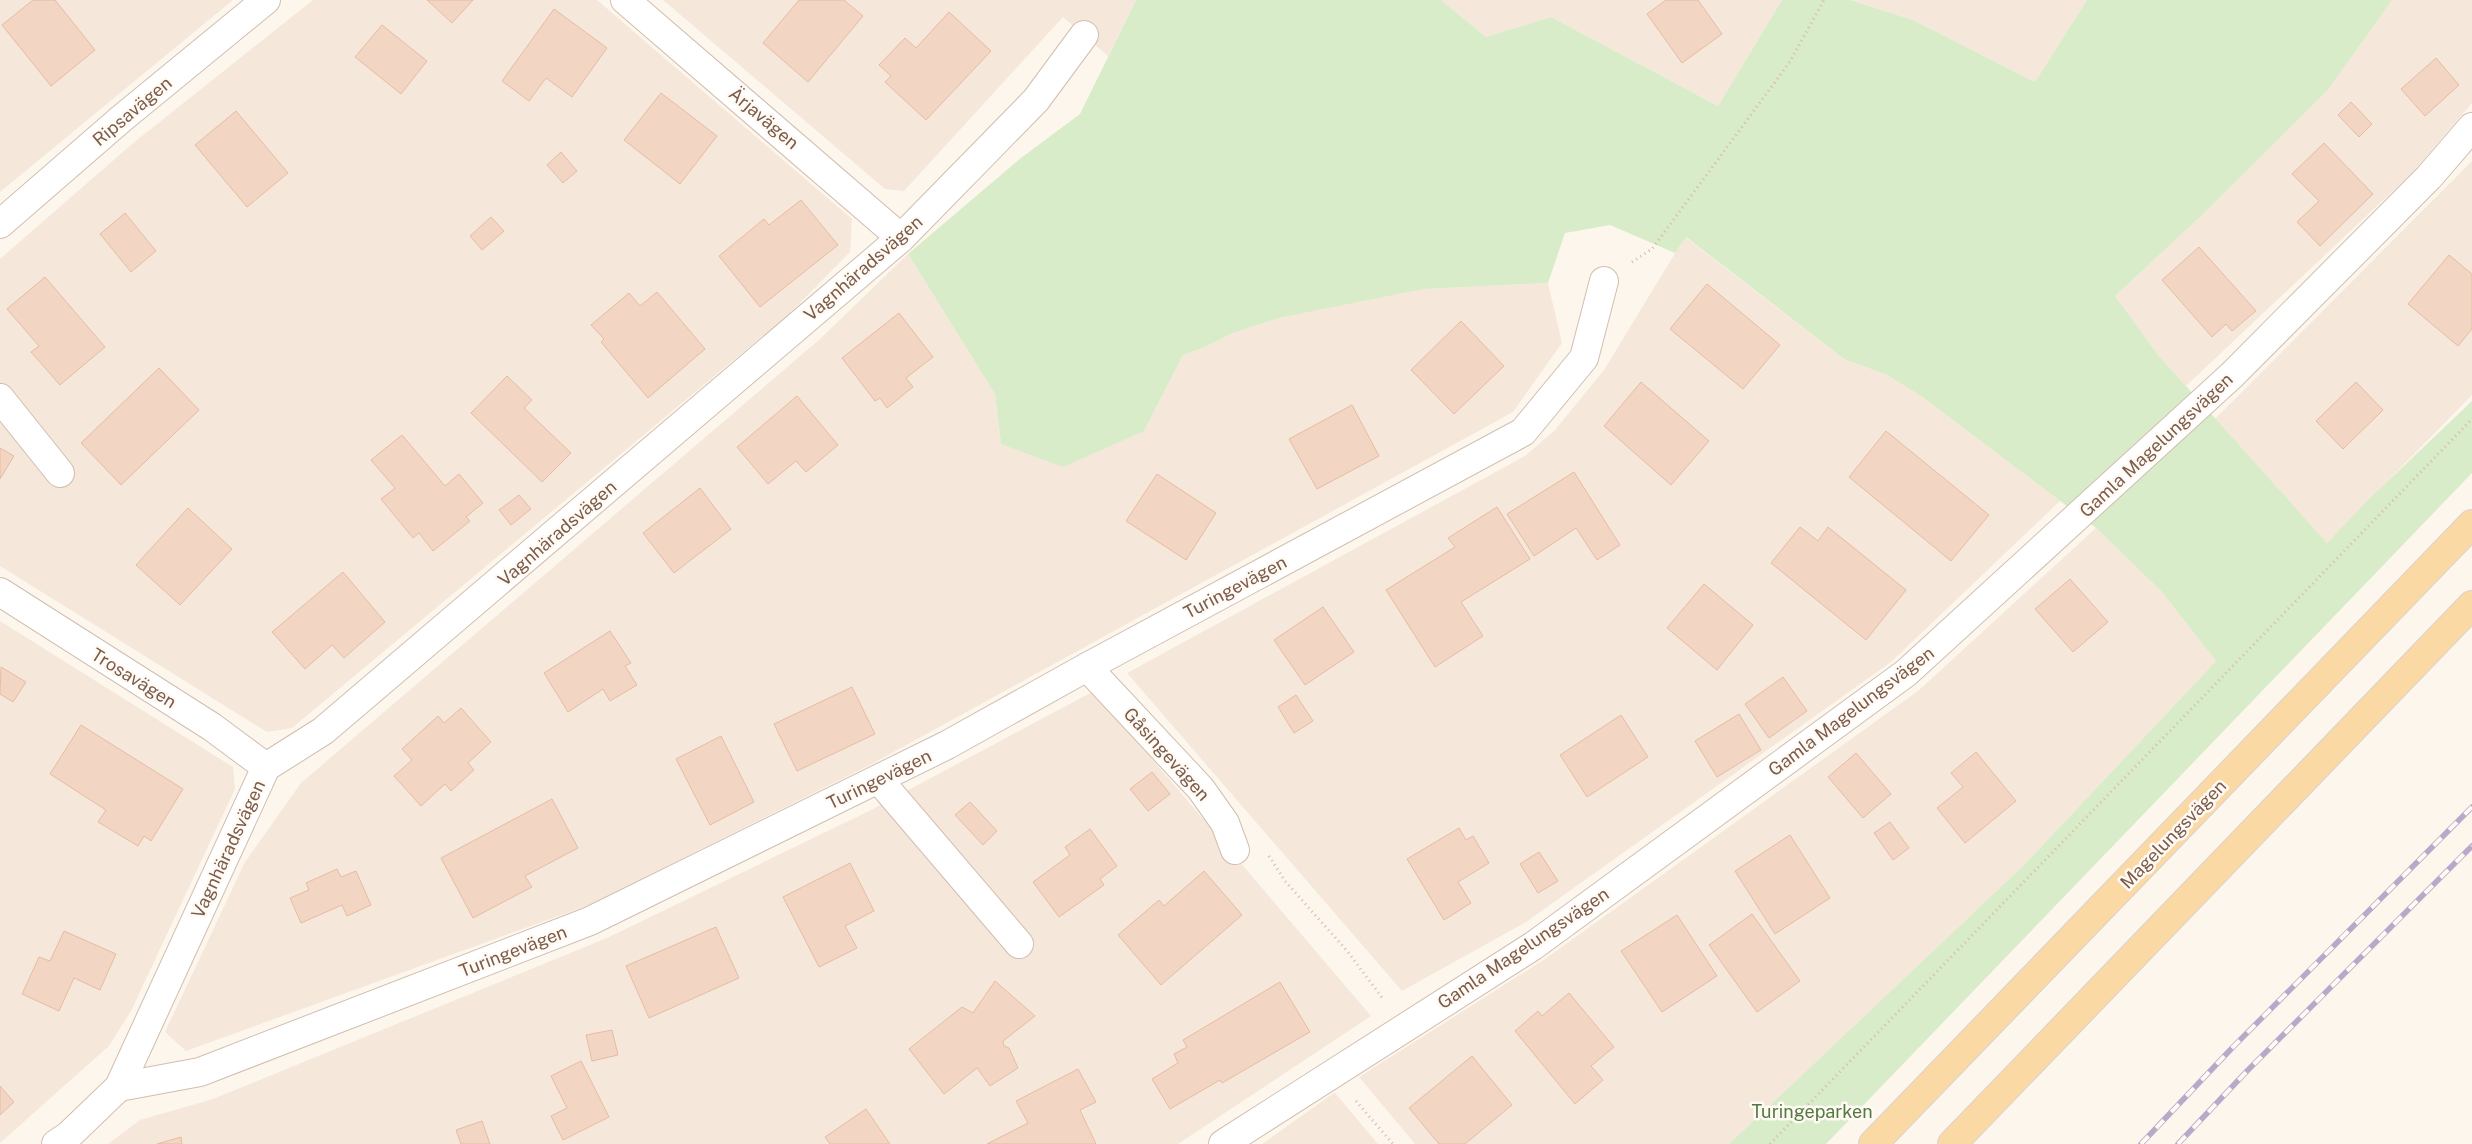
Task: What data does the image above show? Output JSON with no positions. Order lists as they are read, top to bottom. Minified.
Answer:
{"streets":{"main road":["Magelungsvägen"],"street":["Ripsavägen","Ärjavägen","Vagnhäradsvägen","Gamla Magelungsvägen","Turingevägen","Trosavägen","Gåsingevägen"]},"crossings":[["Ärjavägen","Vagnhäradsvägen"],["Vagnhäradsvägen","Turingevägen"],["Vagnhäradsvägen","Trosavägen"],["Turingevägen","Gåsingevägen"]],"parks":["Turingeparken"]}
